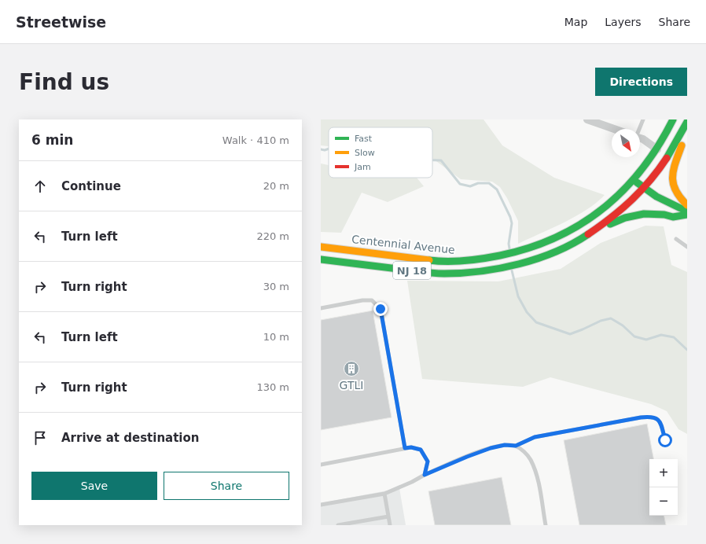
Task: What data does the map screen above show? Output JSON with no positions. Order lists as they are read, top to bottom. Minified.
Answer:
{"streets":{"highway":["Centennial Avenue","NJ 18"]},"places":{"building":["GTLI"]},"legend":["Fast","Slow","Jam"],"north":"bottom right","page":{"header":"Streetwise","nav":["Map","Layers","Share"],"buttons":["Directions",["Save","Share"]],"title":"Find us","heading":["6 min","Walk · 410 m"],"list":[["Continue","20 m"],["Turn left","220 m"],["Turn right","30 m"],["Turn left","10 m"],["Turn right","130 m"],"Arrive at destination"],"map_buttons":["+","−"]}}
